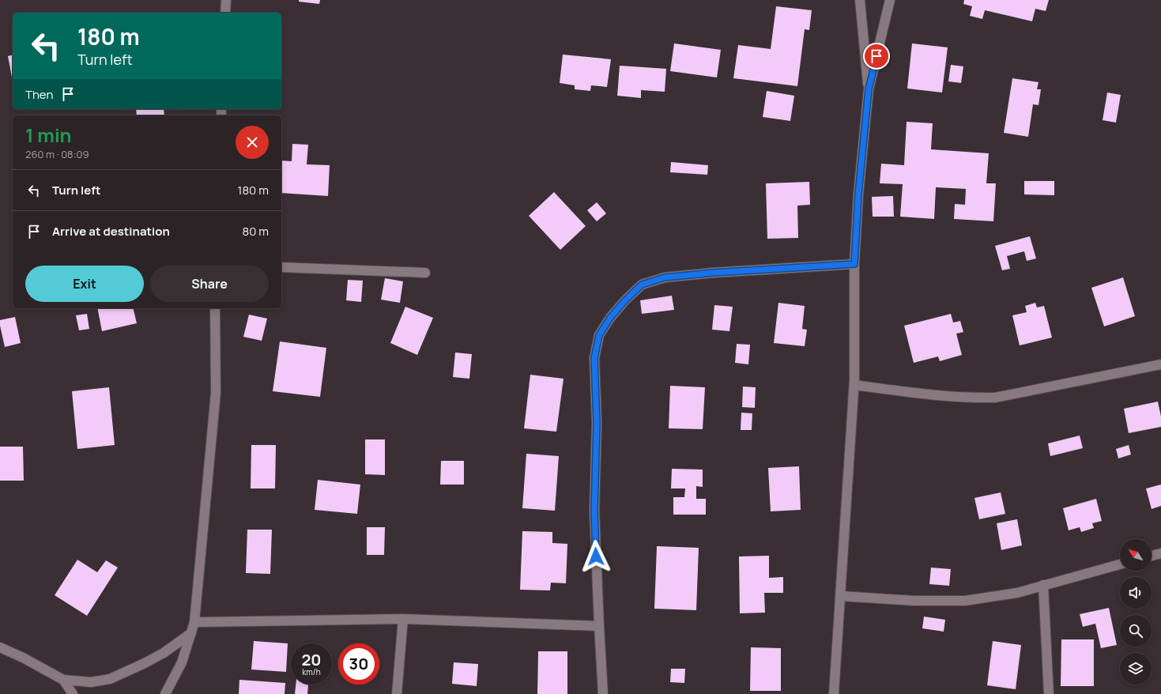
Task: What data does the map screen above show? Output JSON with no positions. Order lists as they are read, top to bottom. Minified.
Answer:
{"north":"top left","page":{"turn":["180 m","Turn left"],"then":"Then","heading":["1 min","260 m · 08:09"],"list":[{"name":"Turn left","value":"180 m"},{"name":"Arrive at destination","value":"80 m"}],"buttons":["Exit","Share"],"speed":"20 km/h","limit":"30"}}
